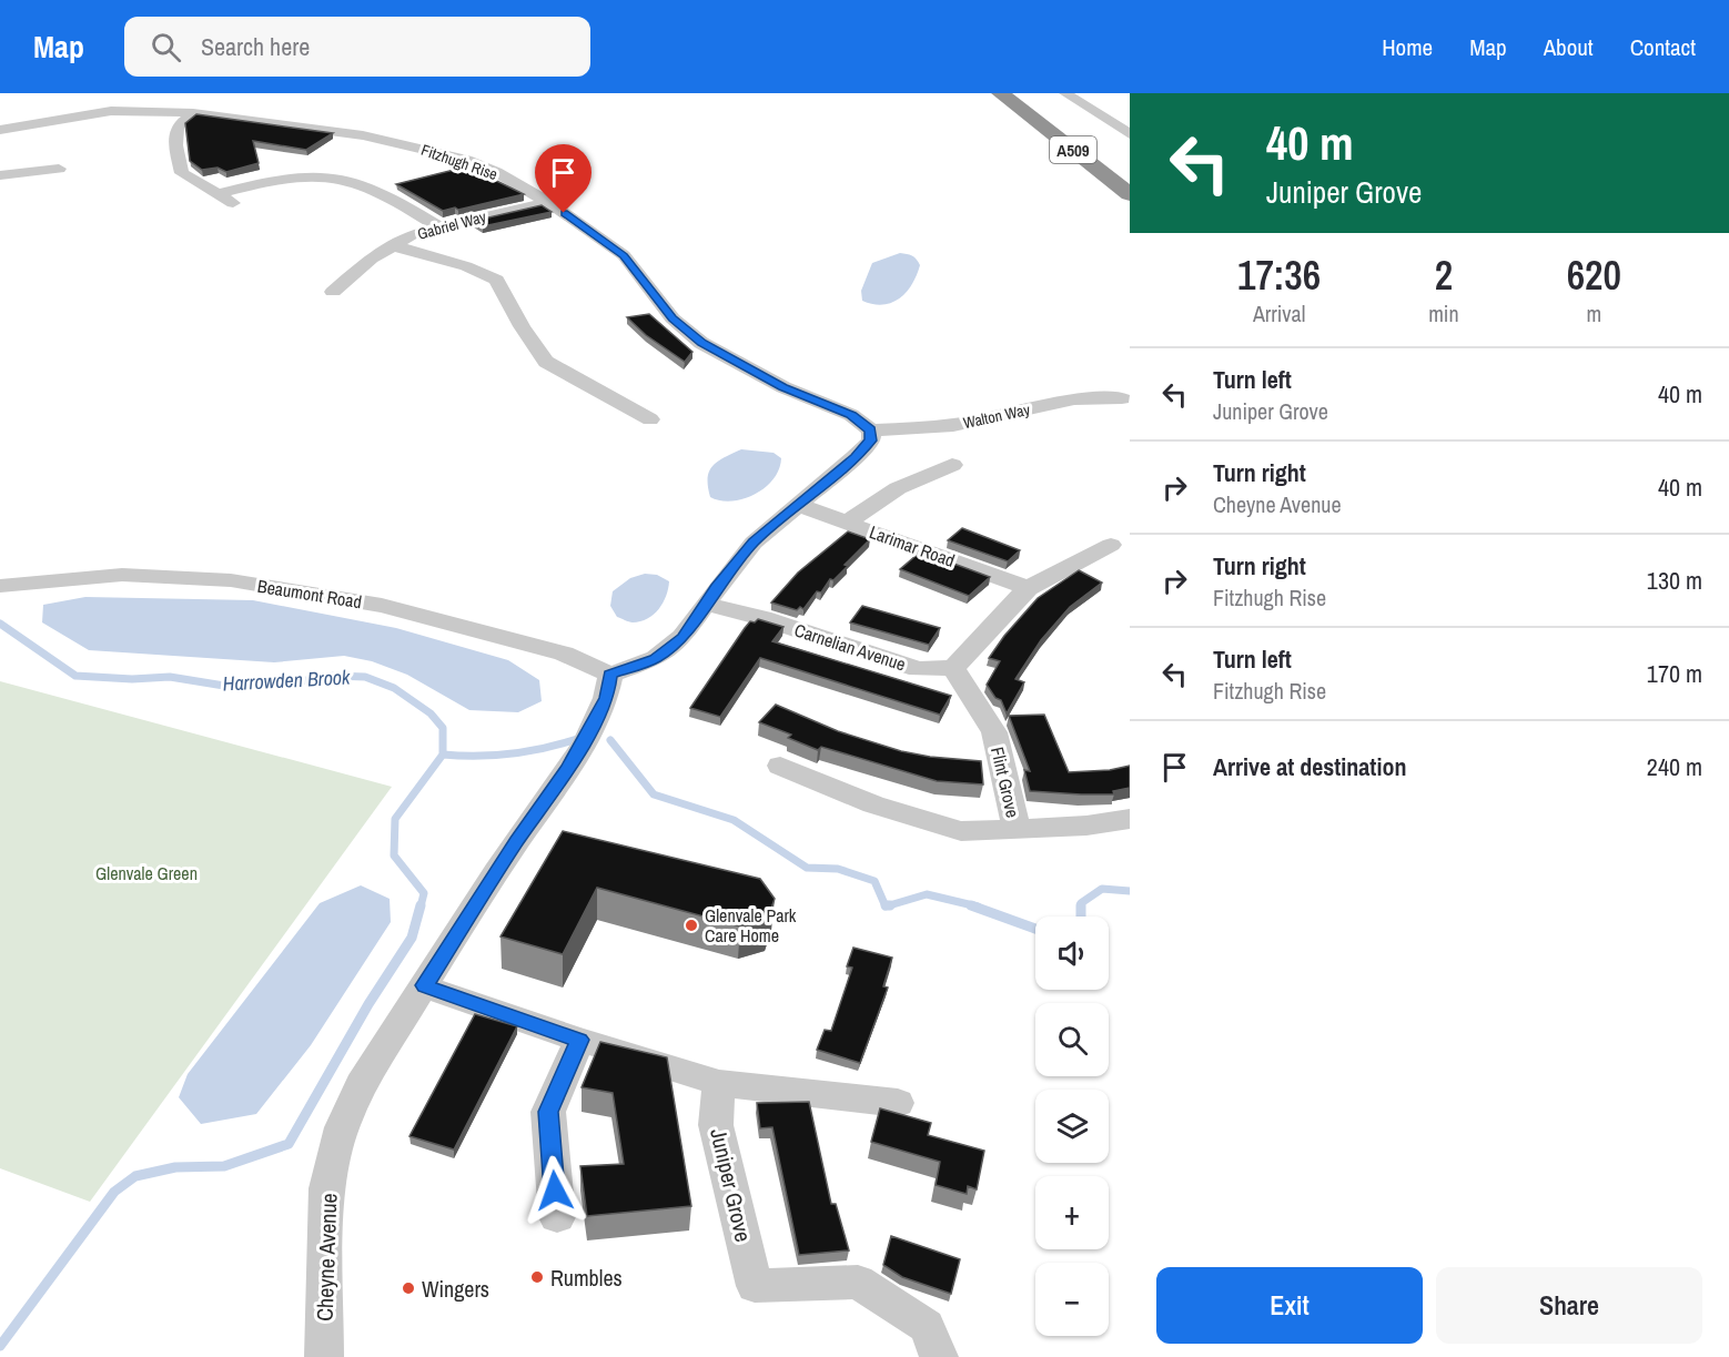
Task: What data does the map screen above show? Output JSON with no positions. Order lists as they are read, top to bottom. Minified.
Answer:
{"streets":{"highway":["A509"],"street":["Fitzhugh Rise","Gabriel Way","Walton Way","Larimar Road","Beaumont Road","Carnelian Avenue","Flint Grove","Juniper Grove","Cheyne Avenue"]},"crossings":[["Fitzhugh Rise","Gabriel Way"],["Fitzhugh Rise","Walton Way"],["Beaumont Road","Cheyne Avenue"],["Carnelian Avenue","Flint Grove"]],"water":["Harrowden Brook"],"parks":["Glenvale Green"],"places":["Glenvale Park Care Home","Rumbles","Wingers"],"page":{"header":"Map","search":"Search here","nav":["Home","Map","About","Contact"],"turn":["40 m","Juniper Grove"],"eta":["17:36","Arrival","2","min","620","m"],"list":[{"name":"Turn left","note":"Juniper Grove","value":"40 m"},{"name":"Turn right","note":"Cheyne Avenue","value":"40 m"},{"name":"Turn right","note":"Fitzhugh Rise","value":"130 m"},{"name":"Turn left","note":"Fitzhugh Rise","value":"170 m"},{"name":"Arrive at destination","value":"240 m"}],"map_buttons":["+","−"],"buttons":["Exit","Share"]}}
